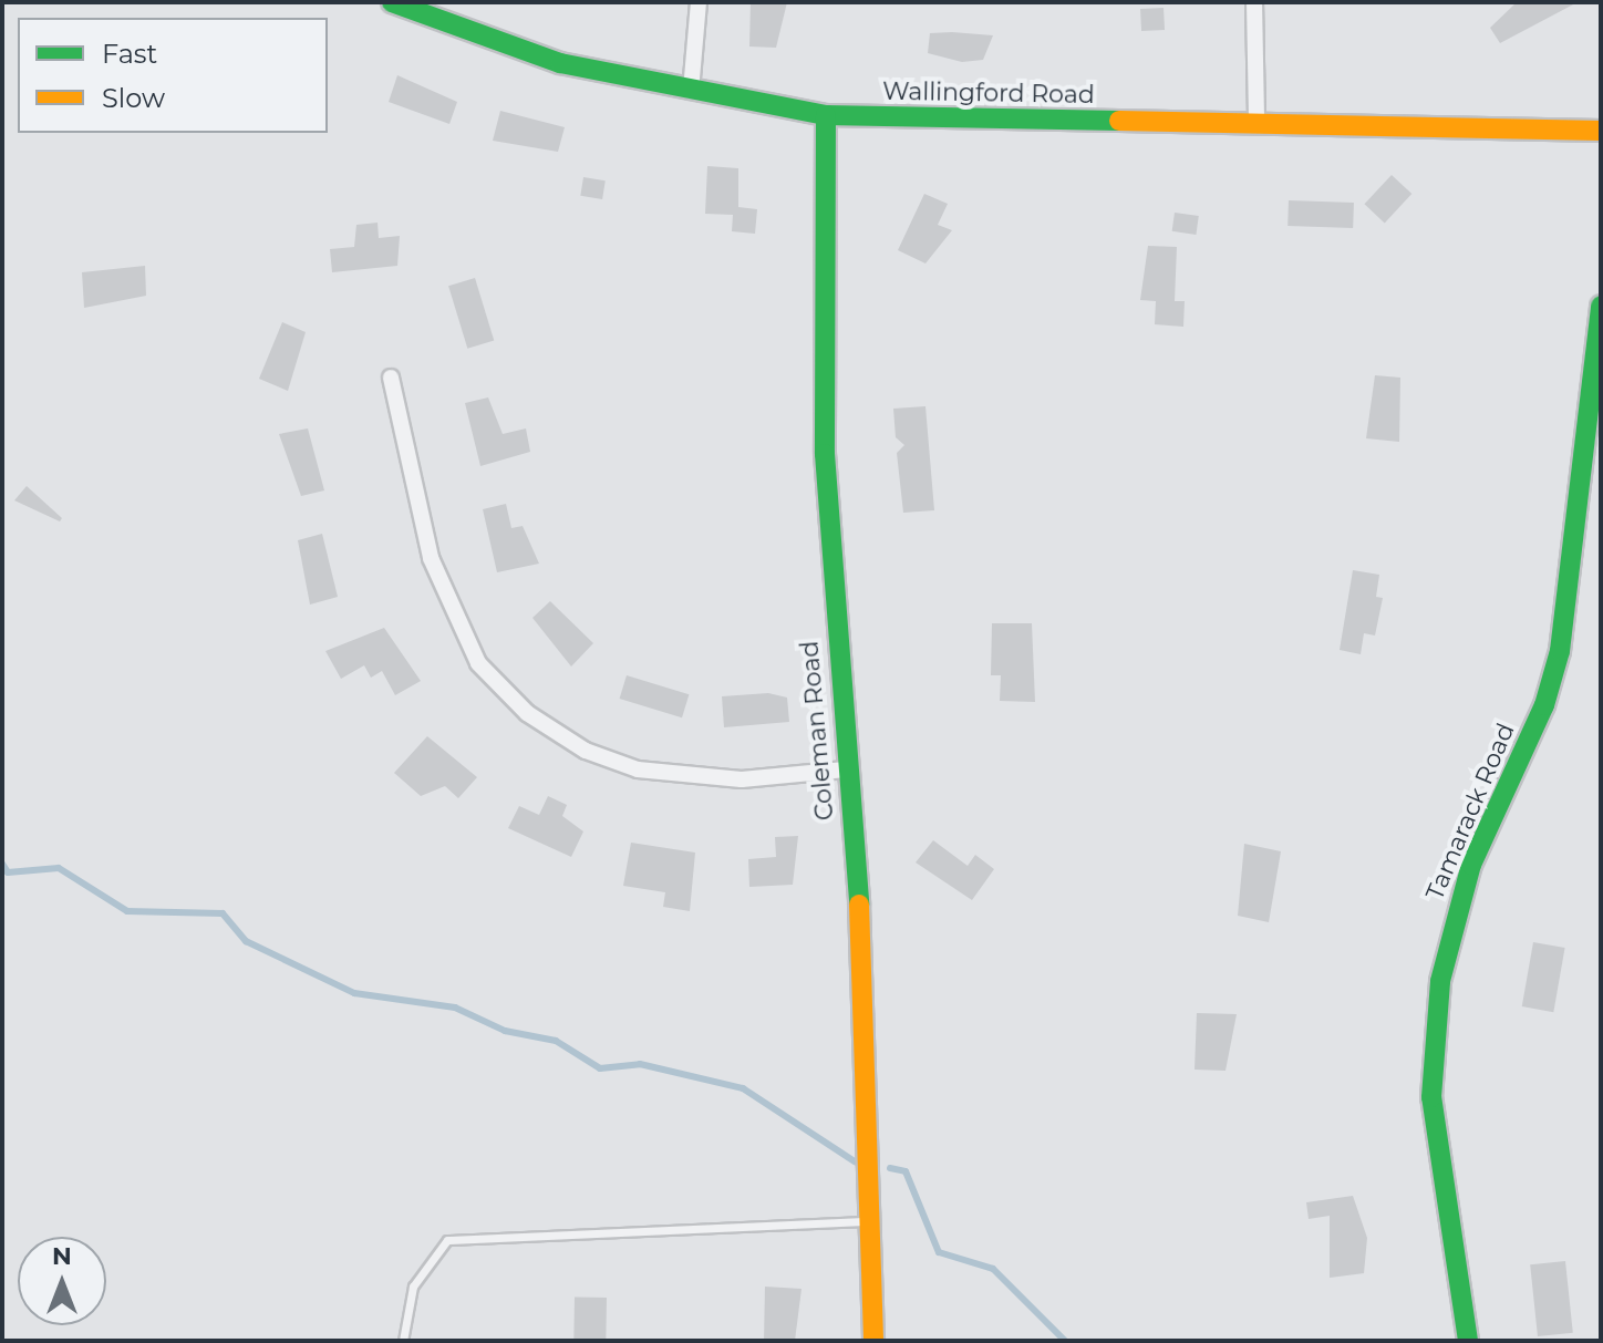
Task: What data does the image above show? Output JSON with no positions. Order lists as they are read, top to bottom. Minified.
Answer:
{"streets":{"street":["Wallingford Road","Coleman Road","Tamarack Road"]},"crossings":[["Wallingford Road","Coleman Road"]],"legend":["Fast","Slow"],"north":"top"}
